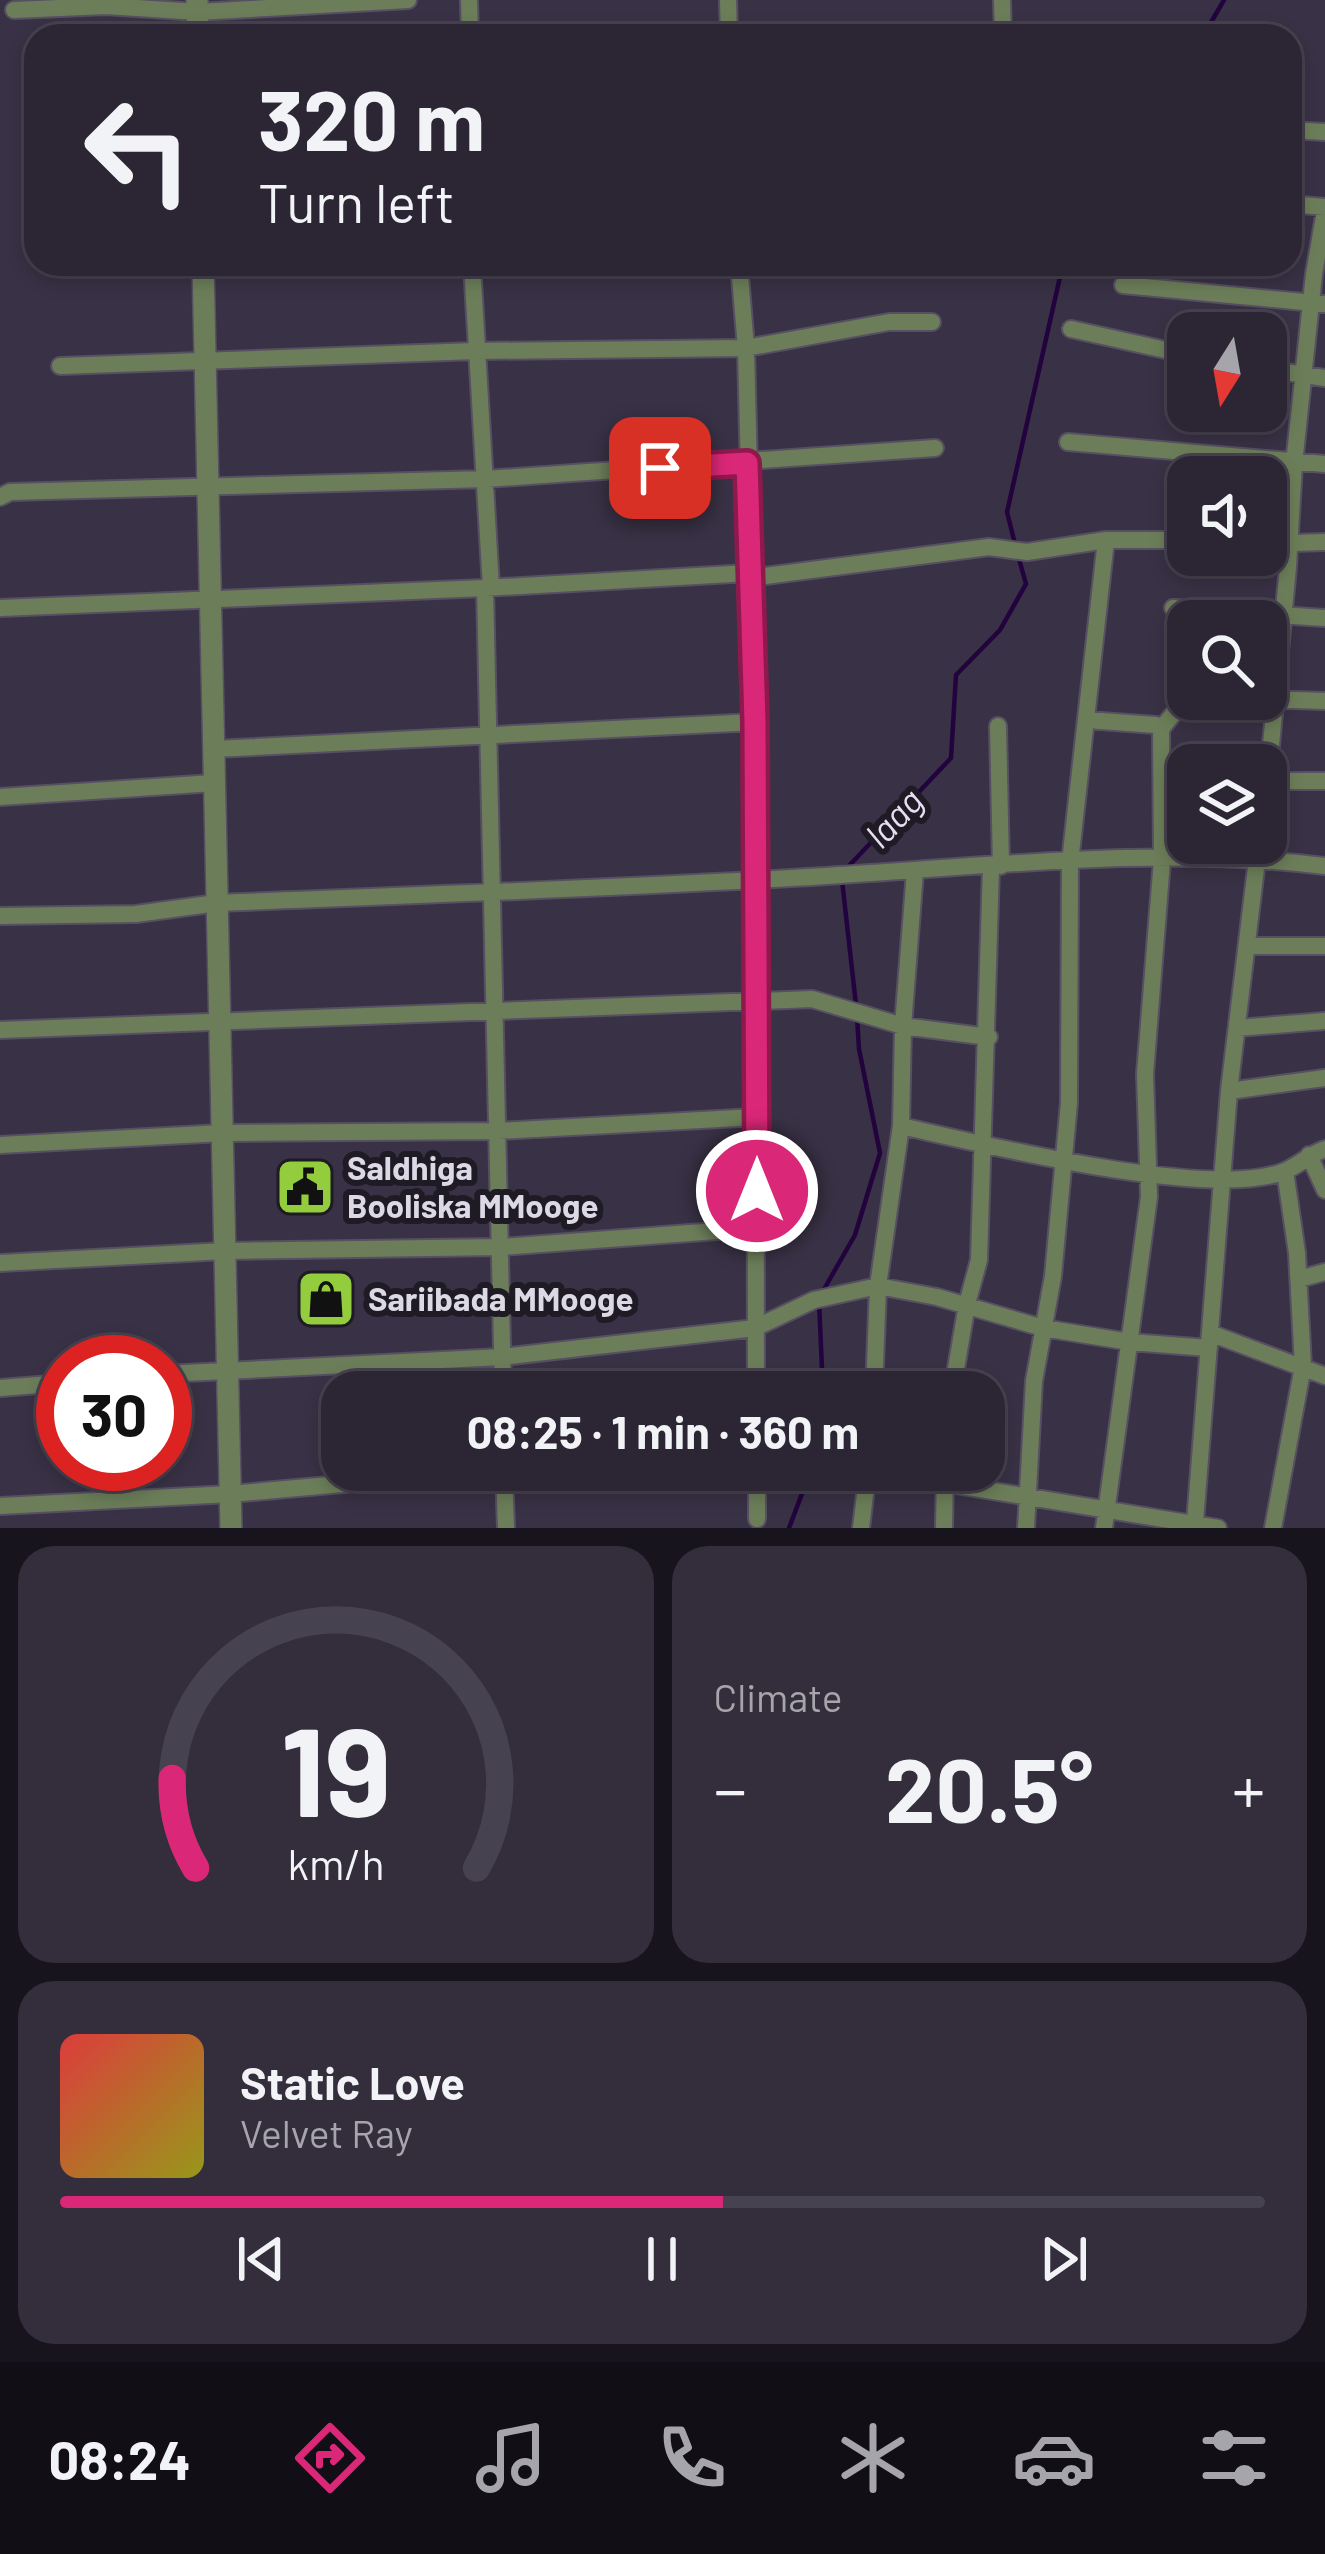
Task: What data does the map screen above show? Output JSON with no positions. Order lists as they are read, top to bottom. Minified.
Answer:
{"water":["laag"],"places":{"public building":["Saldhiga Booliska MMooge"],"shop":["Sariibada MMooge"]},"north":"bottom","page":{"turn":["320 m","Turn left"],"limit":"30","trip":"08:25 · 1 min · 360 m","tile":"Climate","heat":["−","20.5°","+"],"song":["Static Love","Velvet Ray"],"tabs":"08:24","gauge":["19","km/h"]}}
